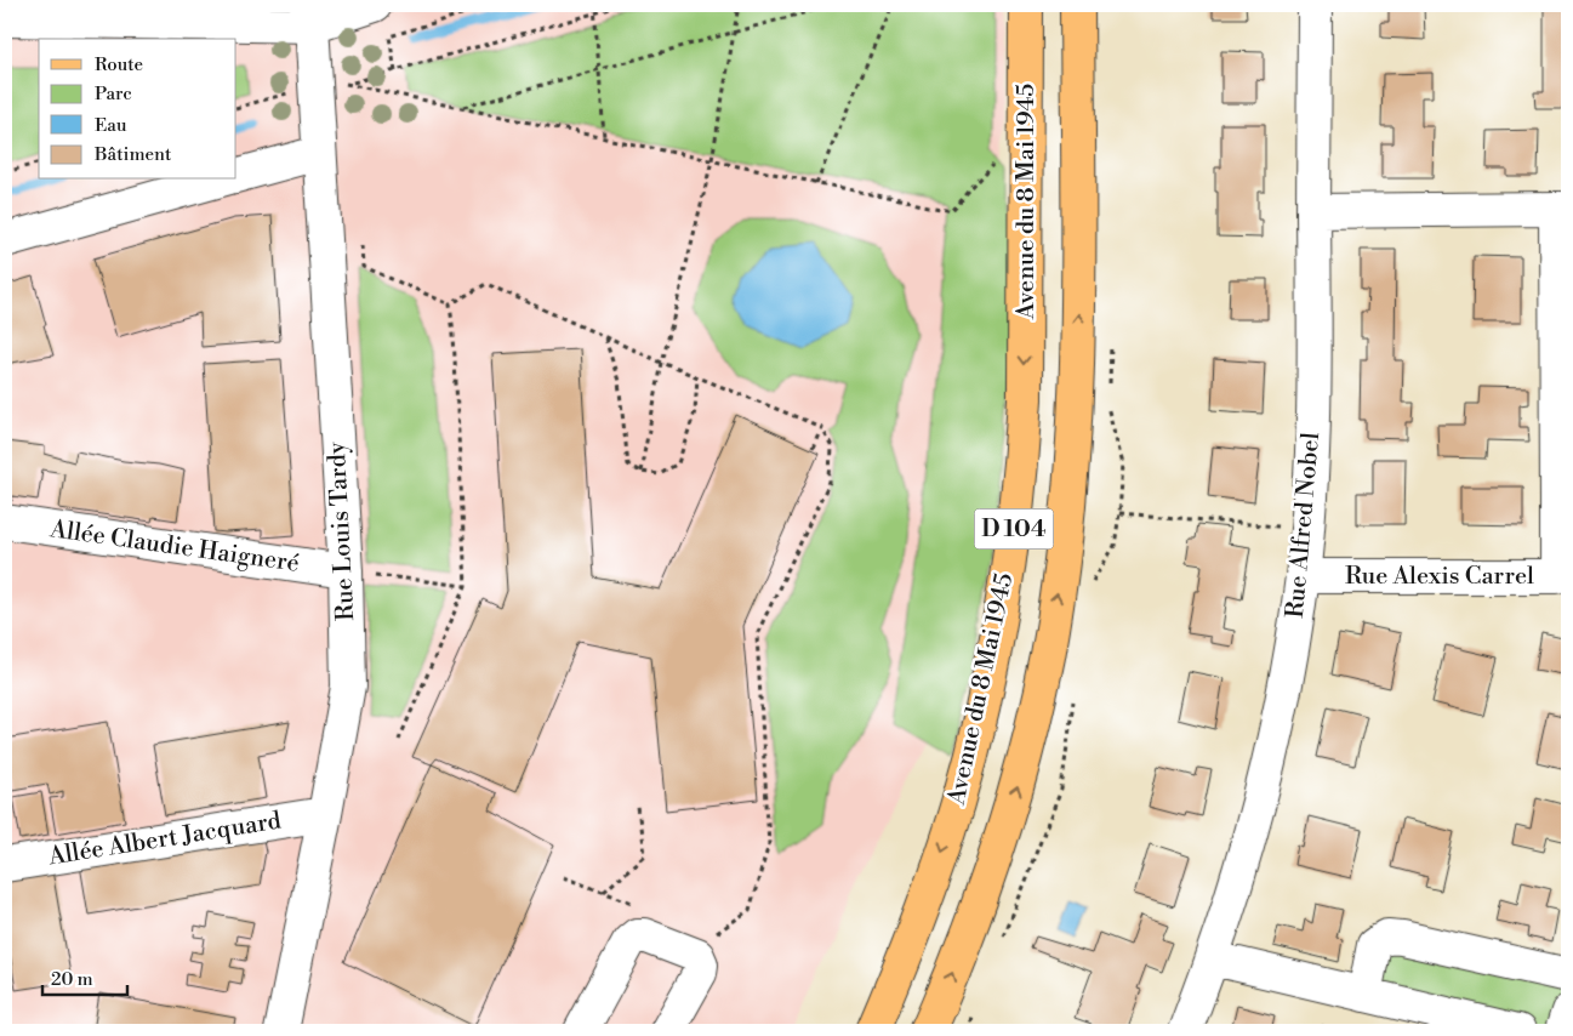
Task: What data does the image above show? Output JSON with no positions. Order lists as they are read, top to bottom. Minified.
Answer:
{"streets":{"main road":["Avenue du 8 Mai 1945","D 104"],"street":["Rue Alfred Nobel","Rue Louis Tardy","Allée Claudie Haigneré","Rue Alexis Carrel","Allée Albert Jacquard"]},"crossings":[["Rue Alfred Nobel","Rue Alexis Carrel"],["Rue Louis Tardy","Allée Claudie Haigneré"],["Rue Louis Tardy","Allée Albert Jacquard"]],"legend":["Route","Parc","Eau","Bâtiment"],"scale_bar":"20 m"}
